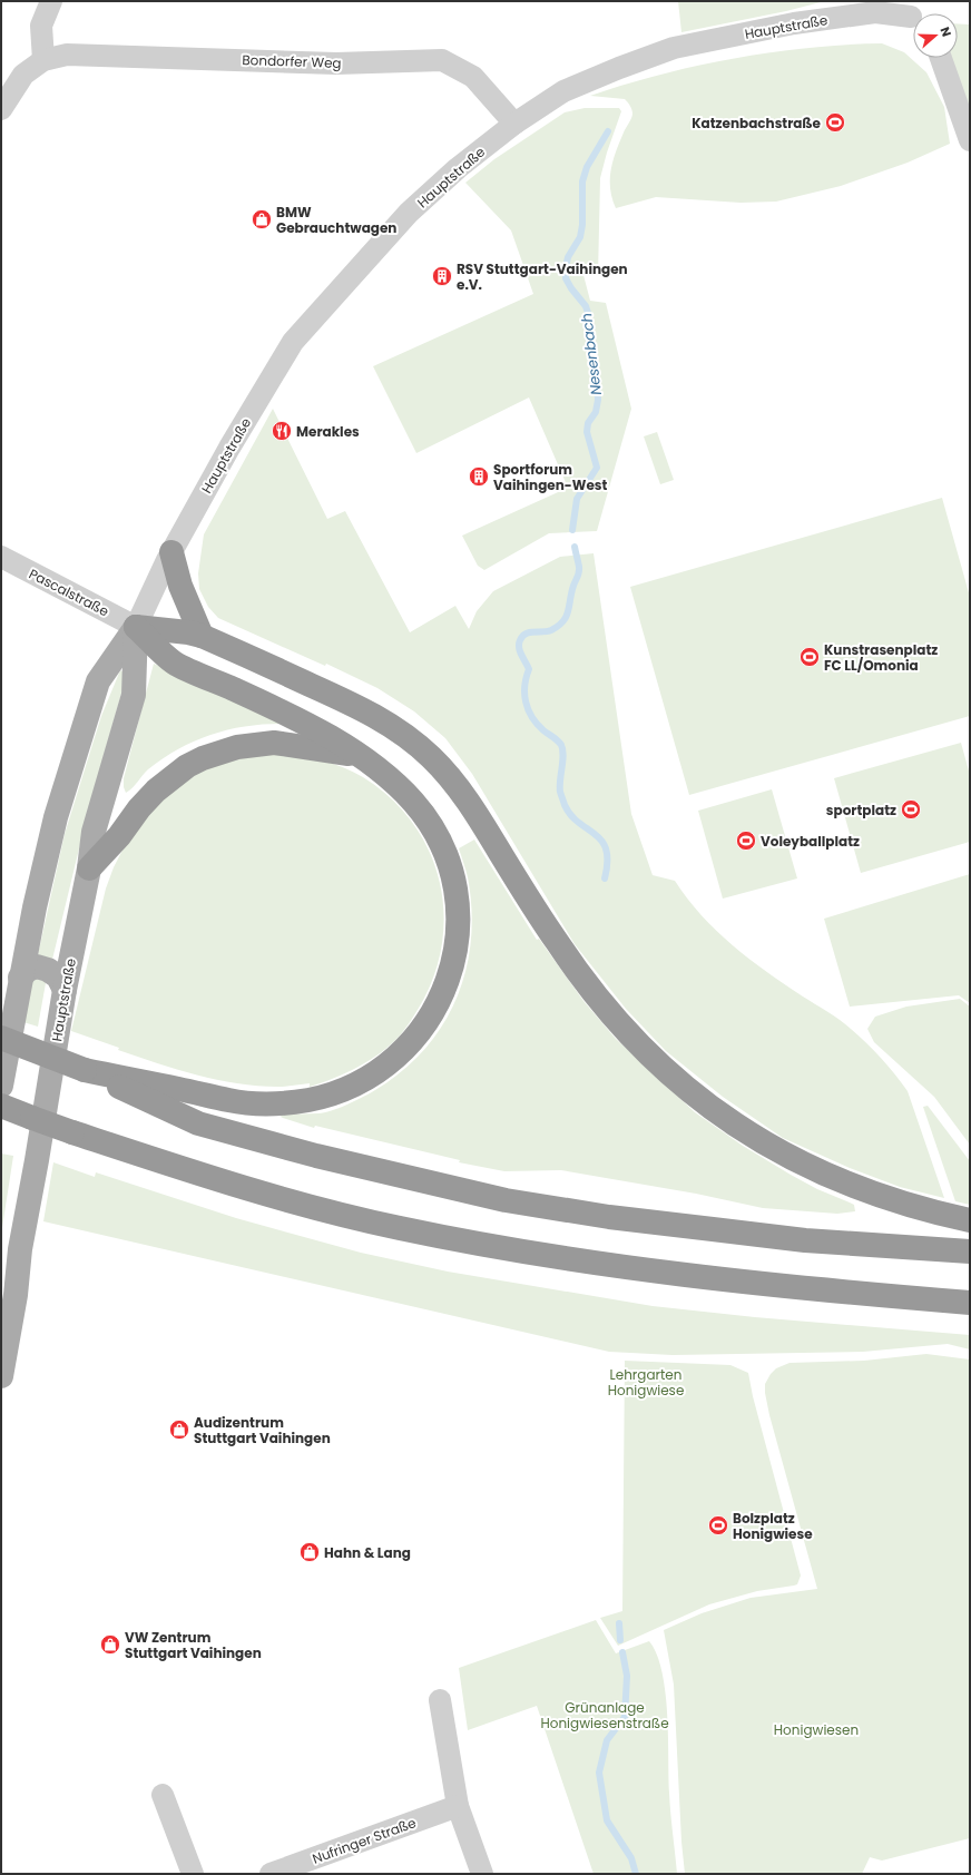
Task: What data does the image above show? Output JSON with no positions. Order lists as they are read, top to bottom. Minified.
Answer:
{"streets":{"main road":["Hauptstraße"],"street":["Bondorfer Weg","Pascalstraße","Nufringer Straße"]},"crossings":[["Hauptstraße","Bondorfer Weg"],["Hauptstraße","Pascalstraße"]],"water":["Nesenbach"],"parks":["Lehrgarten Honigwiese","Grünanlage Honigwiesenstraße","Honigwiesen"],"places":{"sports":["Katzenbachstraße","Kunstrasenplatz FC LL/Omonia","sportplatz","Voleyballplatz","Bolzplatz Honigwiese"],"shop":["BMW Gebrauchtwagen","Audizentrum Stuttgart Vaihingen","Hahn & Lang","VW Zentrum Stuttgart Vaihingen"],"building":["RSV Stuttgart-Vaihingen e.V.","Sportforum Vaihingen-West"],"restaurant":["Merakles"]},"north":"right"}
